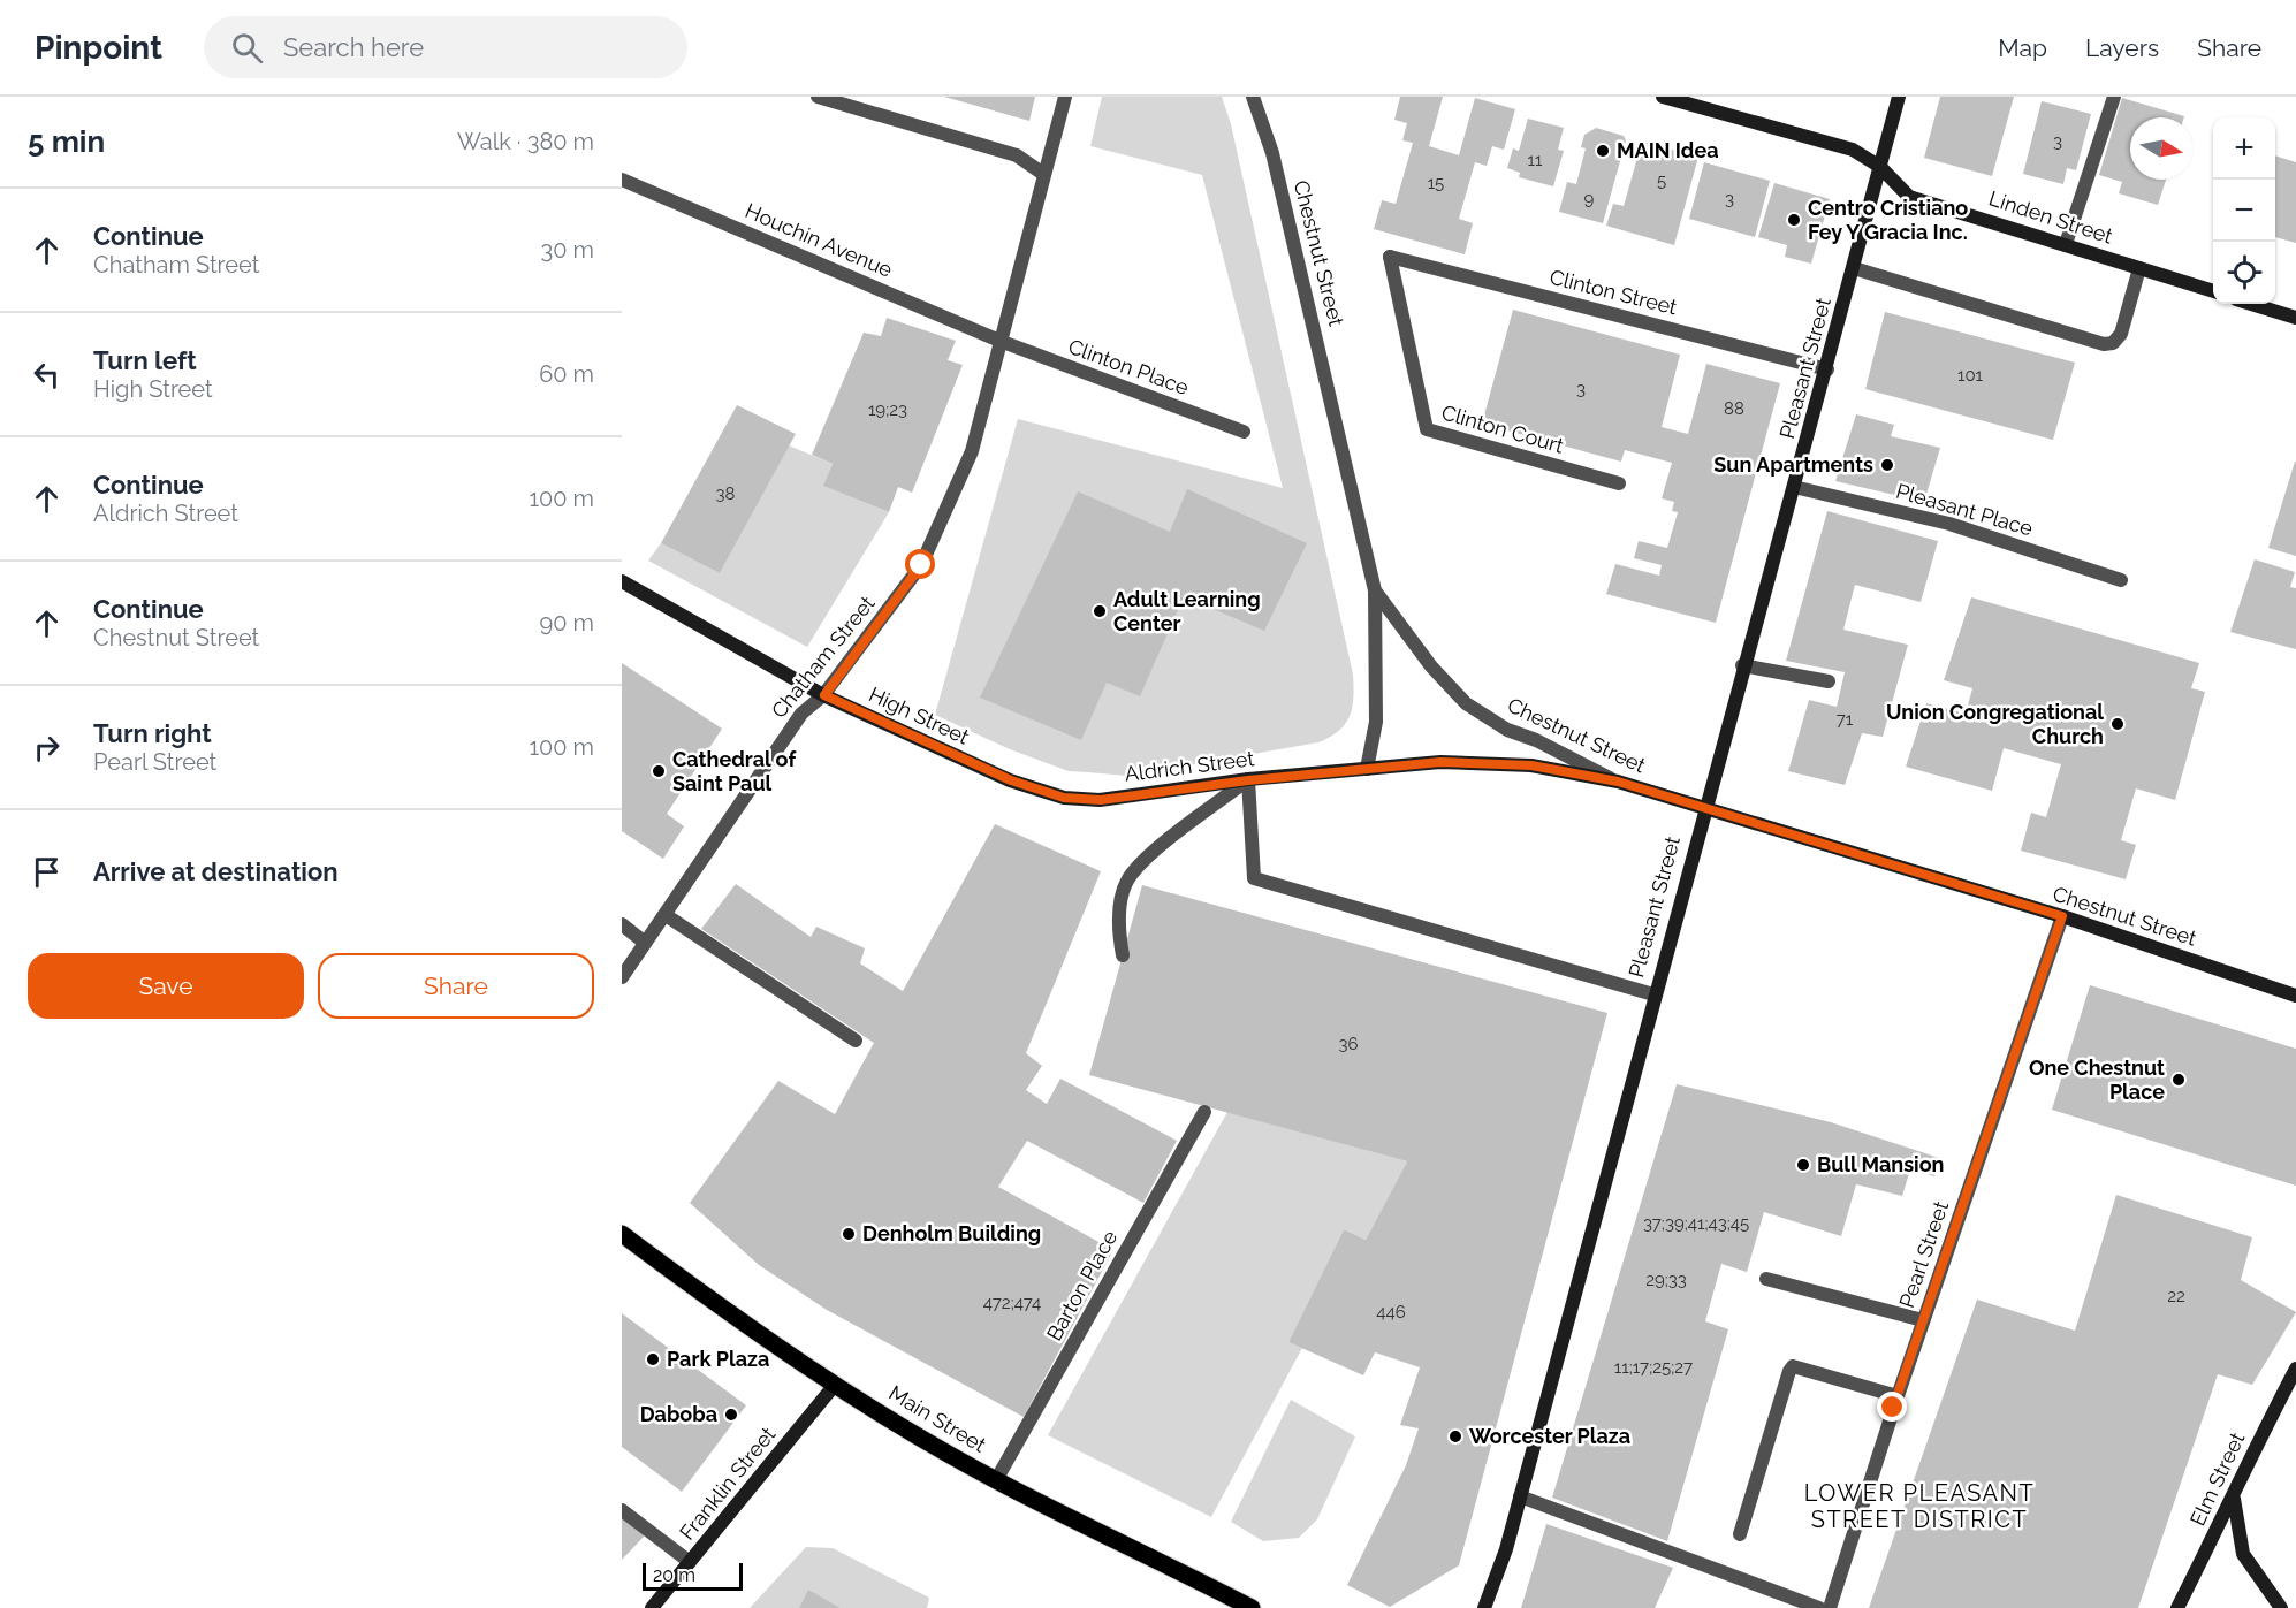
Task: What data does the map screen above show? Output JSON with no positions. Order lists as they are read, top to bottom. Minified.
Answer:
{"streets":{"main road":["Linden Street","Chestnut Street","Pleasant Street","High Street","Aldrich Street","Main Street","Elm Street","Franklin Street"],"street":["Houchin Avenue","Clinton Street","Clinton Place","Clinton Court","Pleasant Place","Chatham Street","Pearl Street","Barton Place"]},"crossings":[["Linden Street","Pleasant Street"],["Houchin Avenue","Clinton Place"],["Houchin Avenue","Chatham Street"],["Chestnut Street","Pleasant Street"],["Chestnut Street","Aldrich Street"],["Chestnut Street","Pearl Street"],["Clinton Street","Pleasant Street"],["Clinton Street","Clinton Court"],["Clinton Place","Chatham Street"],["Pleasant Street","Pleasant Place"],["Chatham Street","High Street"],["High Street","Aldrich Street"],["Barton Place","Main Street"],["Main Street","Franklin Street"]],"districts":["LOWER PLEASANT STREET DISTRICT"],"places":["MAIN Idea","Centro Cristiano Fey Y Gracia Inc.","Sun Apartments","Adult Learning Center","Union Congregational Church","Cathedral of Saint Paul","One Chestnut Place","Bull Mansion","Denholm Building","Park Plaza","Daboba","Worcester Plaza"],"house_numbers":["3","11","5","15","9","3","101","3","88","19;23","38","71","36","37;39;41;43;45","29;33","22","472;474","446","11;17;25;27"],"scale_bar":"20 m","north":"right","page":{"header":"Pinpoint","search":"Search here","nav":["Map","Layers","Share"],"heading":["5 min","Walk · 380 m"],"map_buttons":["+","−"],"list":[["Continue","Chatham Street","30 m"],["Turn left","High Street","60 m"],["Continue","Aldrich Street","100 m"],["Continue","Chestnut Street","90 m"],["Turn right","Pearl Street","100 m"],"Arrive at destination"],"buttons":["Save","Share"],"scale":"20 m"}}
